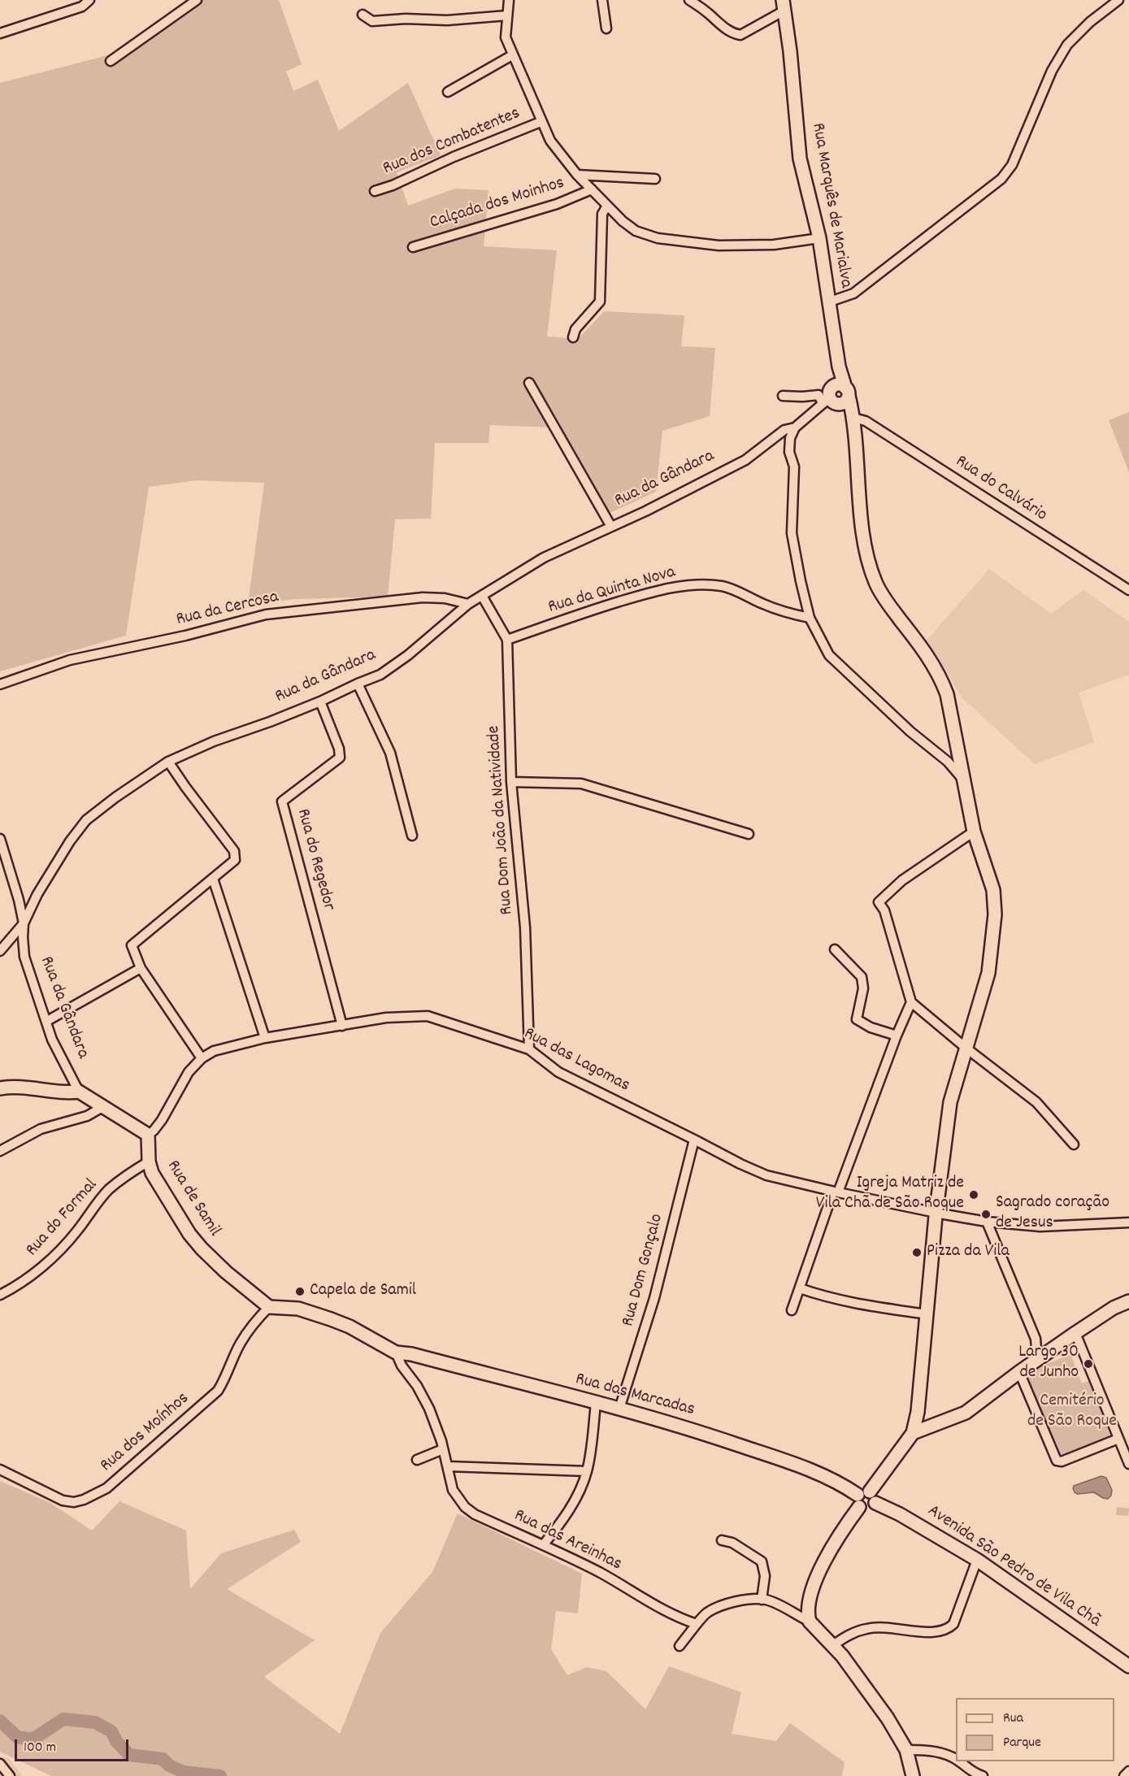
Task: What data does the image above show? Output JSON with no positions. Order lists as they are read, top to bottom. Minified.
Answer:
{"streets":{"street":["Rua dos Combatentes","Calçada dos Moinhos","Rua Marquês de Marialva","Rua da Gândara","Rua do Calvário","Rua da Quinta Nova","Rua da Cercosa","Rua Dom João da Natividade","Rua do Regedor","Rua das Lagomas","Rua de Samil","Rua do Formal","Rua Dom Gonçalo","Rua das Marcadas","Rua dos Moínhos","Rua das Areinhas","Avenida São Pedro de Vila Chã"]},"crossings":[["Rua da Gândara","Rua da Cercosa"],["Rua da Gândara","Rua Dom João da Natividade"],["Rua da Gândara","Rua do Regedor"],["Rua da Quinta Nova","Rua Dom João da Natividade"],["Rua Dom João da Natividade","Rua das Lagomas"],["Rua do Regedor","Rua das Lagomas"],["Rua das Lagomas","Rua de Samil"],["Rua das Lagomas","Rua Dom Gonçalo"],["Rua de Samil","Rua do Formal"],["Rua de Samil","Rua dos Moínhos"],["Rua Dom Gonçalo","Rua das Marcadas"],["Rua das Marcadas","Rua das Areinhas"]],"parks":["Cemitério de São Roque"],"places":["Igreja Matriz de Vila Chã de São Roque","Sagrado coração de Jesus","Pizza da Vila","Capela de Samil","Largo 30 de Junho"],"legend":["Rua","Parque"],"scale_bar":"100 m"}
